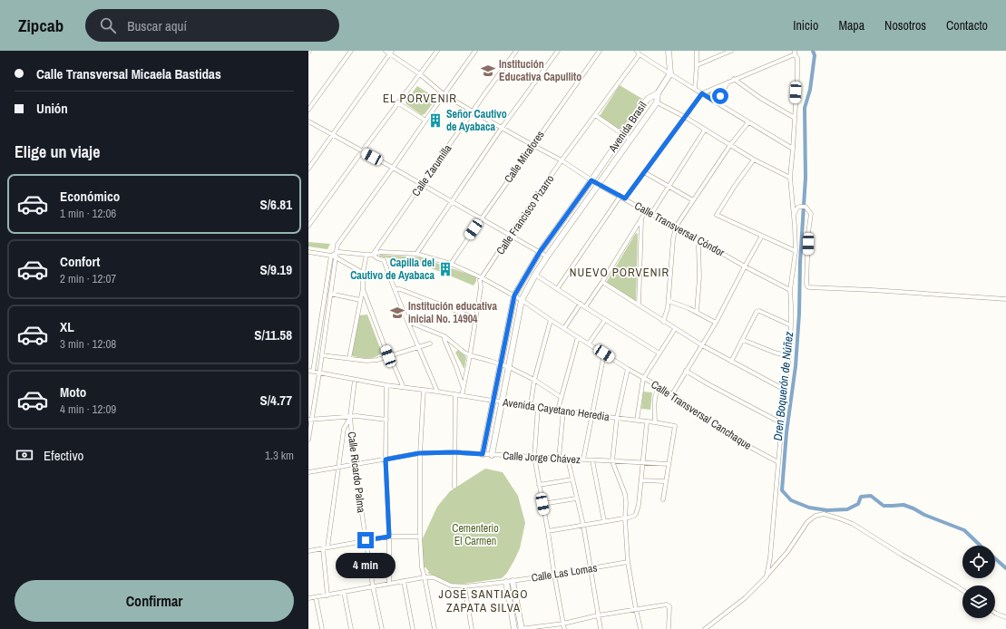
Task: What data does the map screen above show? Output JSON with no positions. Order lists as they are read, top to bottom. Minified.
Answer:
{"streets":{"street":["Avenida Brasil","Calle Mirafores","Calle Zarumilla","Calle Francisco Pizarro","Calle Transversal Cóndor","Avenida Cayetano Heredia","Calle Transversal Canchaque","Calle Jorge Chávez","Calle Ricardo Palma","Calle Las Lomas"]},"crossings":[["Avenida Brasil","Calle Transversal Cóndor"],["Avenida Brasil","Avenida Cayetano Heredia"],["Avenida Brasil","Calle Transversal Canchaque"],["Avenida Brasil","Calle Jorge Chávez"],["Calle Mirafores","Calle Transversal Cóndor"],["Calle Mirafores","Calle Transversal Canchaque"],["Calle Zarumilla","Calle Transversal Cóndor"],["Calle Zarumilla","Calle Transversal Canchaque"],["Calle Francisco Pizarro","Calle Transversal Cóndor"],["Calle Francisco Pizarro","Avenida Cayetano Heredia"],["Calle Francisco Pizarro","Calle Transversal Canchaque"],["Avenida Cayetano Heredia","Calle Jorge Chávez"],["Avenida Cayetano Heredia","Calle Ricardo Palma"],["Calle Jorge Chávez","Calle Ricardo Palma"],["Calle Ricardo Palma","Calle Las Lomas"]],"districts":["EL PORVENIR","NUEVO PORVENIR","JOSÉ SANTIAGO ZAPATA SILVA"],"water":["Dren Boquerón de Núñez"],"parks":["Cementerio El Carmen"],"places":{"school or university":["Institución Educativa Capullito","Institución educativa inicial No. 14904"],"building":["Señor Cautivo de Ayabaca","Capilla del Cautivo de Ayabaca"]},"page":{"header":"Zipcab","search":"Buscar aquí","nav":["Inicio","Mapa","Nosotros","Contacto"],"banner":["Calle Transversal Micaela Bastidas","Unión"],"heading":"Elige un viaje","list":[{"name":"Económico","note":"1 min · 12:06","value":"S/6.81"},{"name":"Confort","note":"2 min · 12:07","value":"S/9.19"},{"name":"XL","note":"3 min · 12:08","value":"S/11.58"},{"name":"Moto","note":"4 min · 12:09","value":"S/4.77"}],"pay":["Efectivo","1.3 km"],"bubble":"4 min","buttons":"Confirmar"}}
